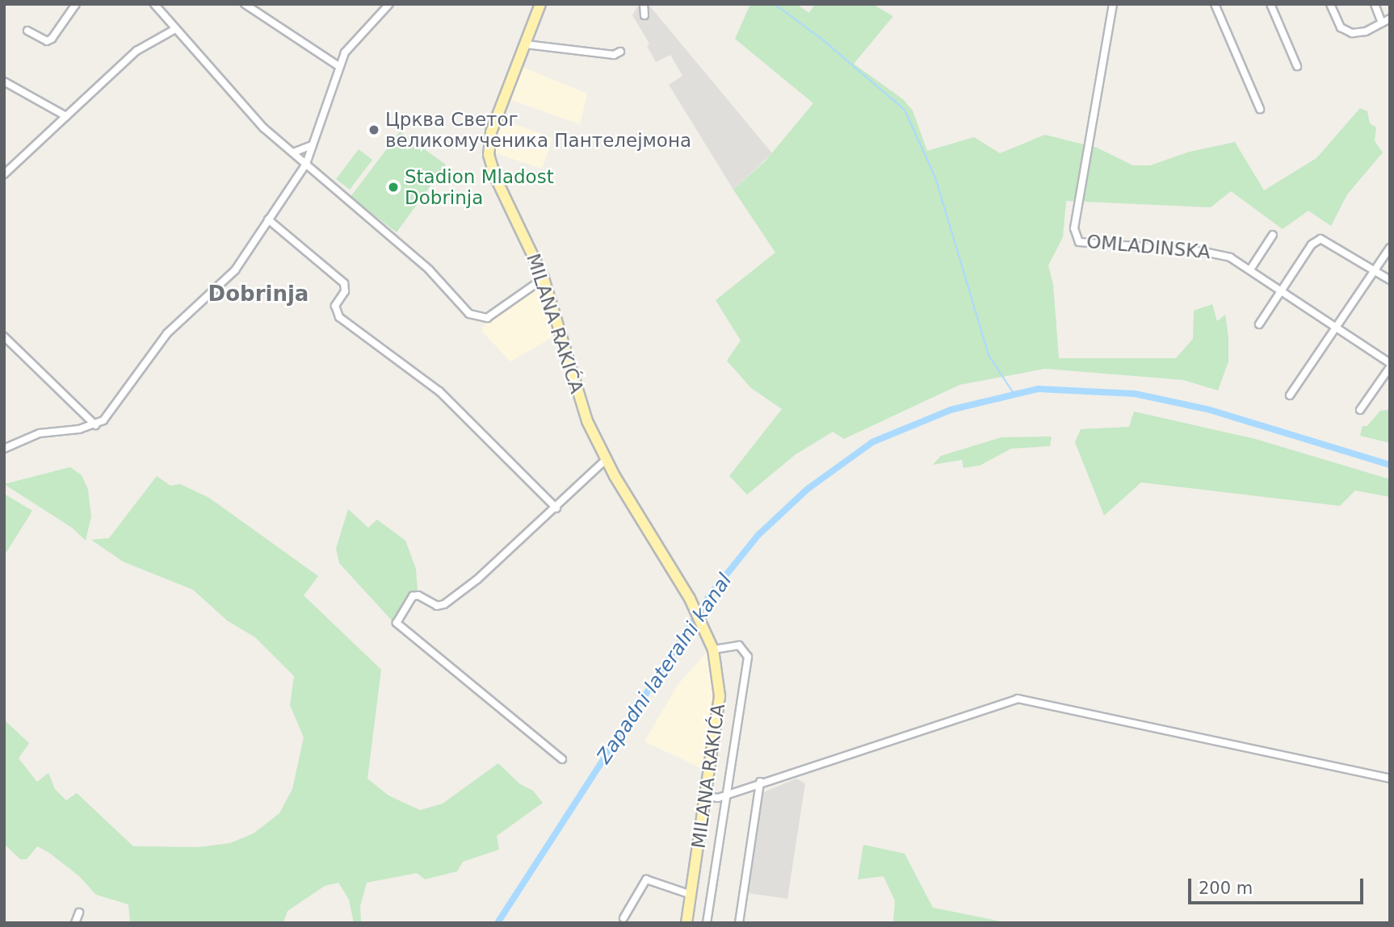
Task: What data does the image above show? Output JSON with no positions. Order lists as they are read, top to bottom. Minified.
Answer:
{"streets":{"main road":["MILANA RAKIĆA"],"street":["OMLADINSKA"]},"districts":["Dobrinja"],"water":["Zapadni lateralni kanal"],"places":["Црква Светог великомученика Пантелејмона","Stadion Mladost Dobrinja"],"scale_bar":"200 m"}
